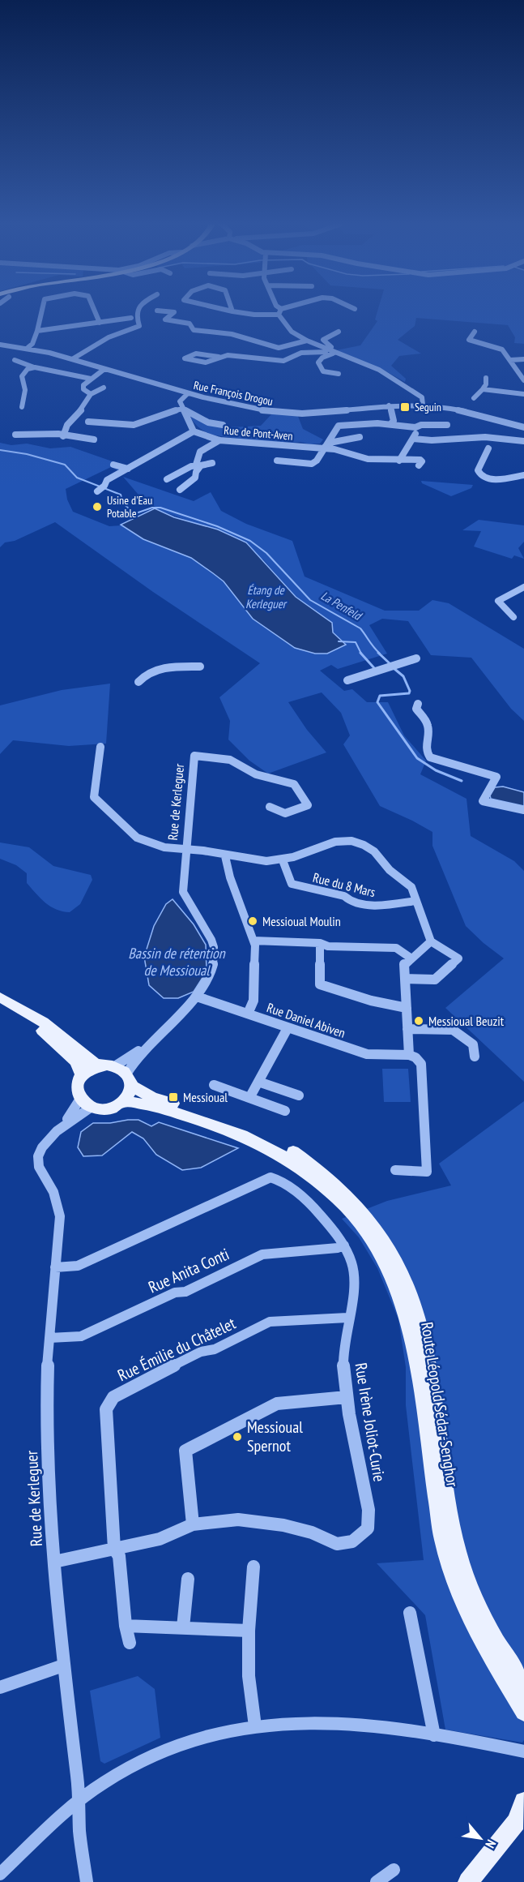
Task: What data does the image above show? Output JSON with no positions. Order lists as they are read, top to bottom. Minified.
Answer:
{"streets":{"main road":["Route Léopold Sédar-Senghor"],"street":["Rue François Drogou","Rue de Pont-Aven","Rue de Kerleguer","Rue du 8 Mars","Rue Daniel Abiven","Rue Anita Conti","Rue Émilie du Châtelet","Rue Irène Joliot-Curie"]},"crossings":[["Rue de Kerleguer","Rue Daniel Abiven"],["Rue de Kerleguer","Rue Anita Conti"],["Rue de Kerleguer","Route Léopold Sédar-Senghor"],["Rue de Kerleguer","Rue Irène Joliot-Curie"],["Rue Anita Conti","Rue Irène Joliot-Curie"],["Rue Émilie du Châtelet","Rue Irène Joliot-Curie"]],"water":["Étang de Kerleguer","La Penfeld","Bassin de rétention de Messioual"],"places":{"transit":["Seguin","Messioual"],"other":["Usine d'Eau Potable","Messioual Moulin","Messioual Beuzit","Messioual Spernot"]},"north":"bottom right"}
